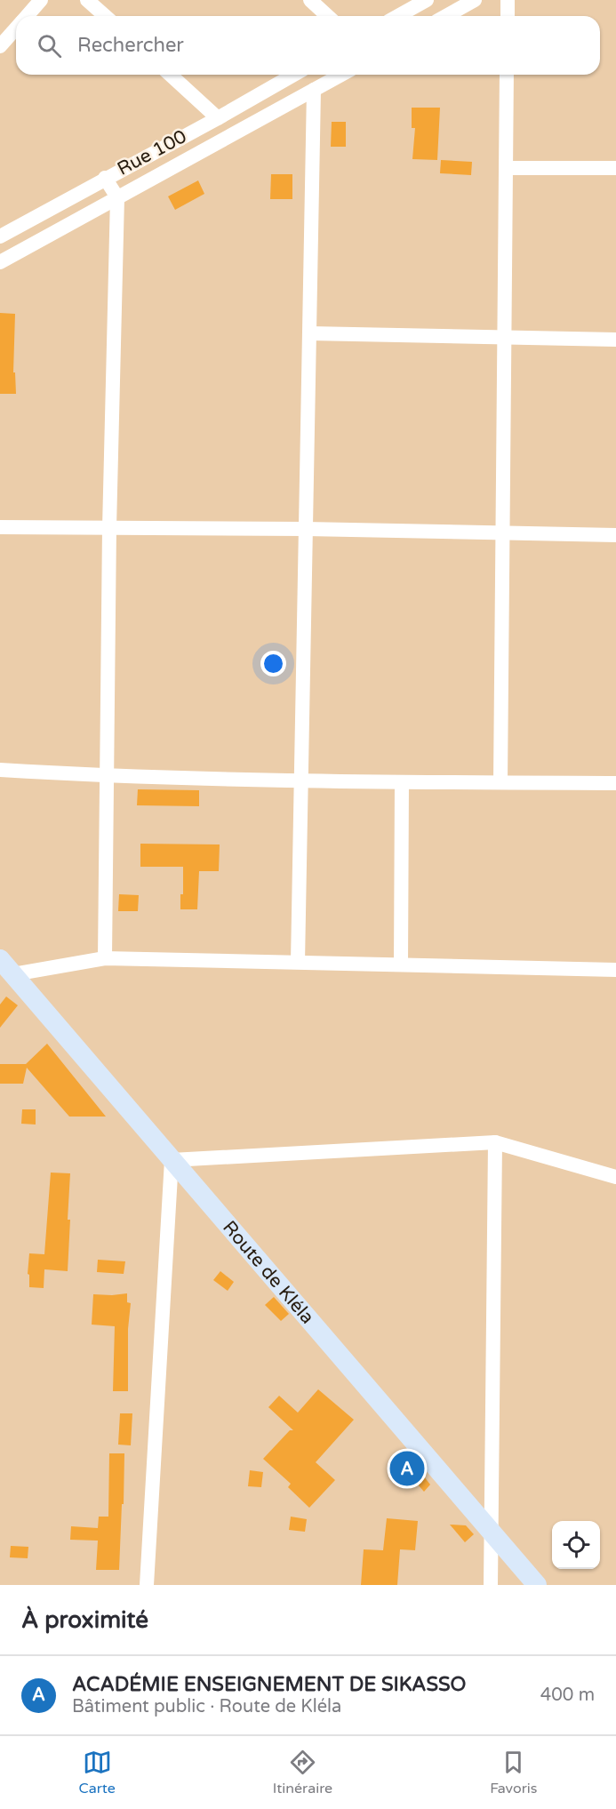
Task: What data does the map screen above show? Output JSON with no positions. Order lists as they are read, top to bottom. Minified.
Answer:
{"streets":{"main road":["Route de Kléla"],"street":["Rue 100"]},"page":{"search":"Rechercher","pins":"A","heading":"À proximité","list":[{"mark":"A","name":"ACADÉMIE ENSEIGNEMENT DE SIKASSO","note":"Bâtiment public · Route de Kléla","value":"400 m"}],"nav":["Carte","Itinéraire","Favoris"]}}
